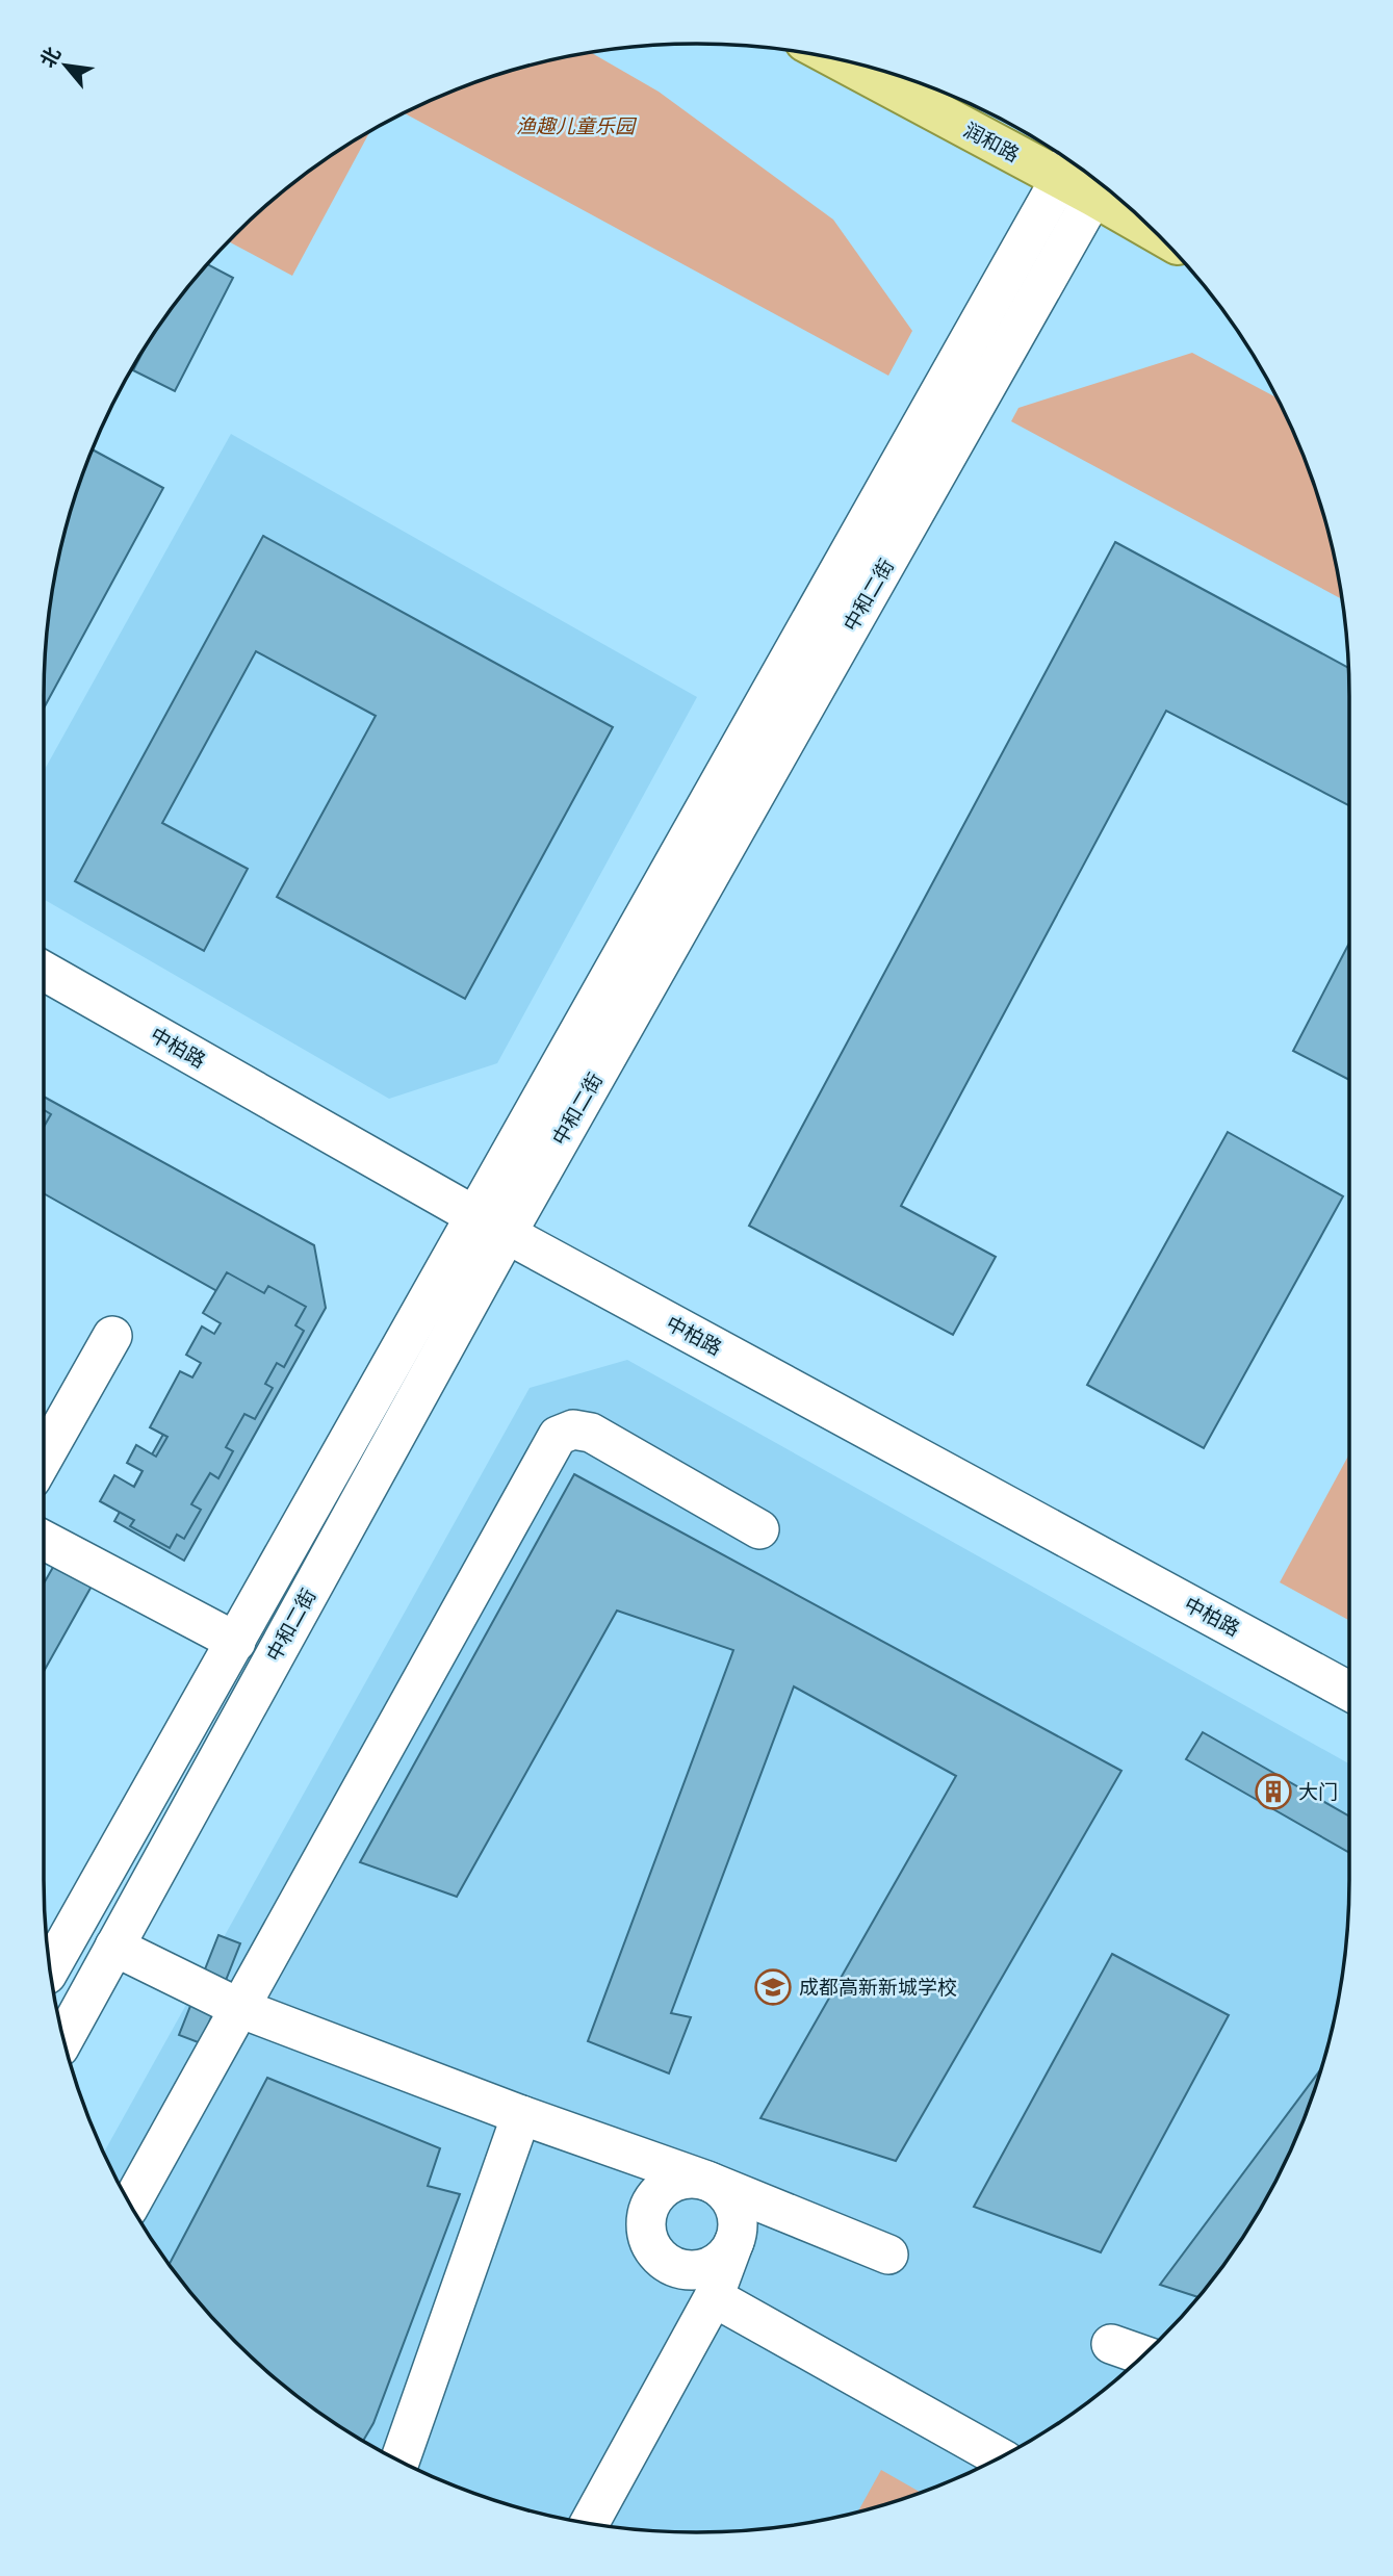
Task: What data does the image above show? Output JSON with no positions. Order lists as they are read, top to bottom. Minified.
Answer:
{"streets":{"main road":["润和路"],"street":["中和二街","中柏路"]},"crossings":[["润和路","中和二街"],["中和二街","中柏路"]],"parks":["渔趣儿童乐园"],"places":{"building":["大门"],"school or university":["成都高新新城学校"]},"north":"top left"}
